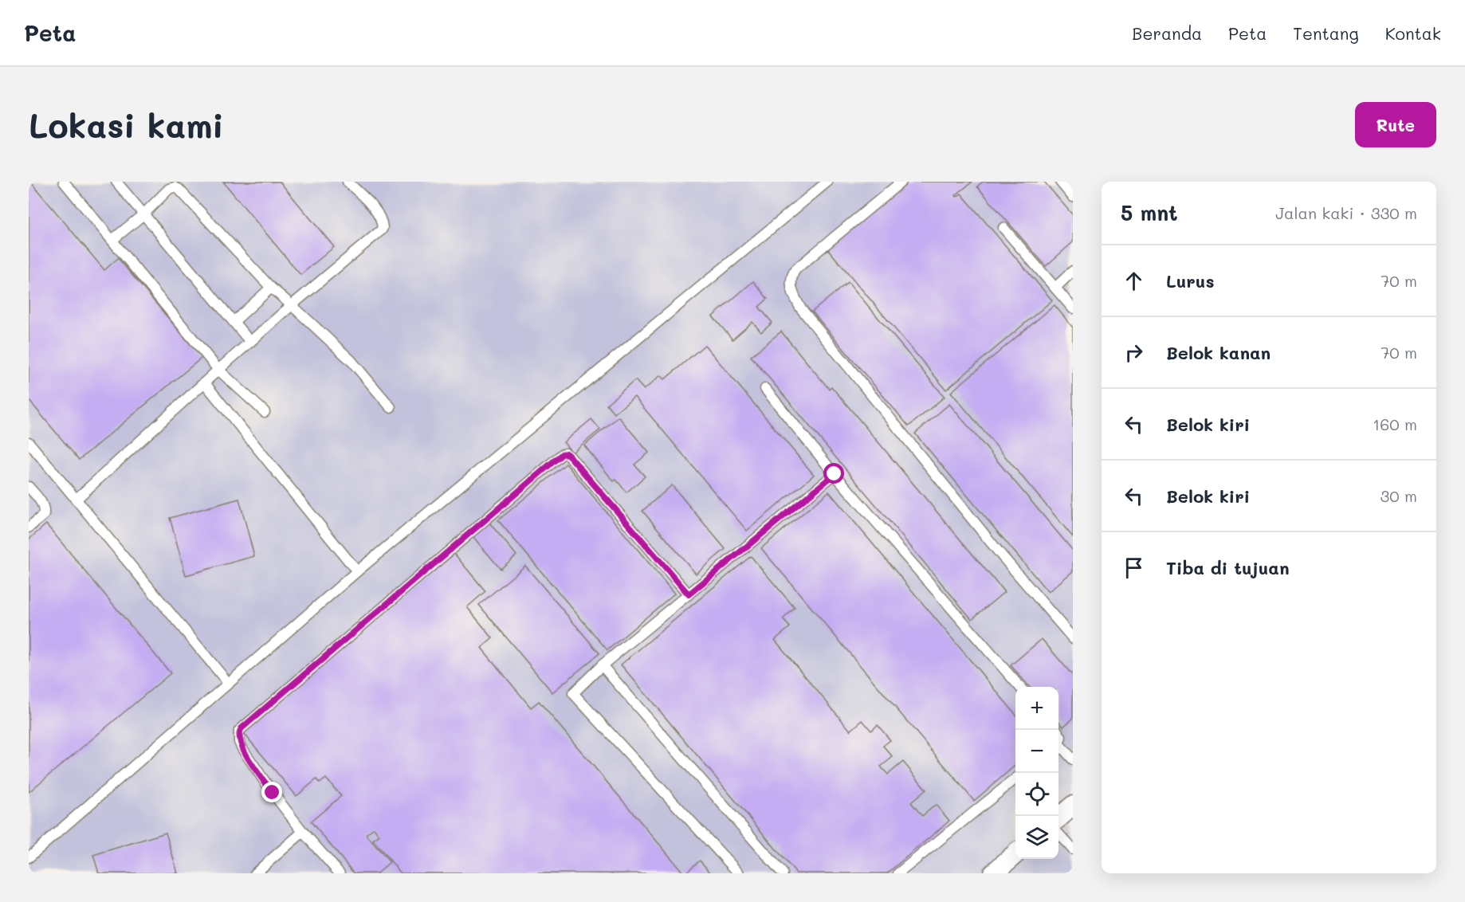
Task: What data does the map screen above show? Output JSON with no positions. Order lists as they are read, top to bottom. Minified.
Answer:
{"page":{"header":"Peta","nav":["Beranda","Peta","Tentang","Kontak"],"buttons":"Rute","title":"Lokasi kami","heading":["5 mnt","Jalan kaki · 330 m"],"list":[["Lurus","70 m"],["Belok kanan","70 m"],["Belok kiri","160 m"],["Belok kiri","30 m"],"Tiba di tujuan"],"map_buttons":["+","−"]}}
